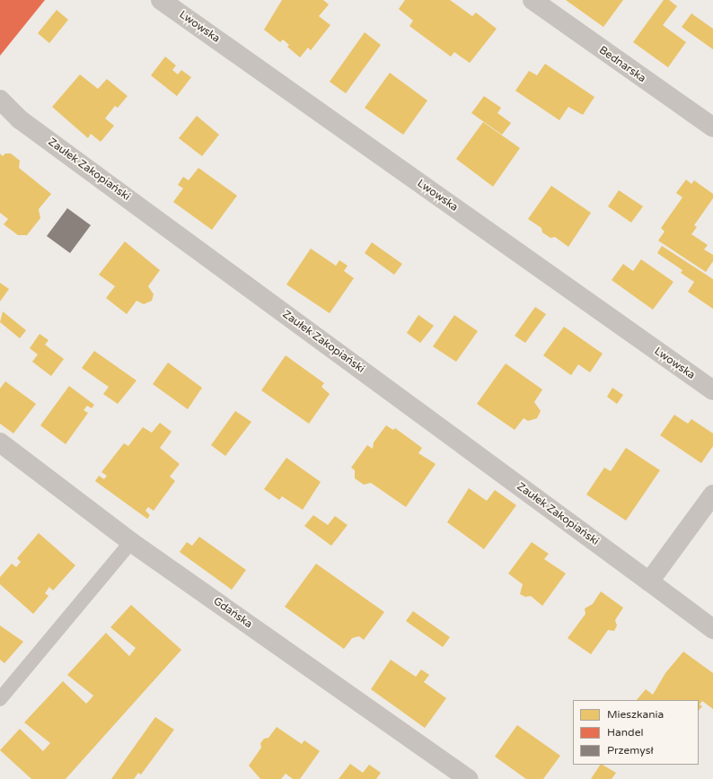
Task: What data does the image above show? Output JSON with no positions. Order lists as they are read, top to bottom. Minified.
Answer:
{"streets":{"street":["Lwowska","Bednarska","Zaułek Zakopiański","Gdańska"]},"legend":["Mieszkania","Handel","Przemysł"]}
